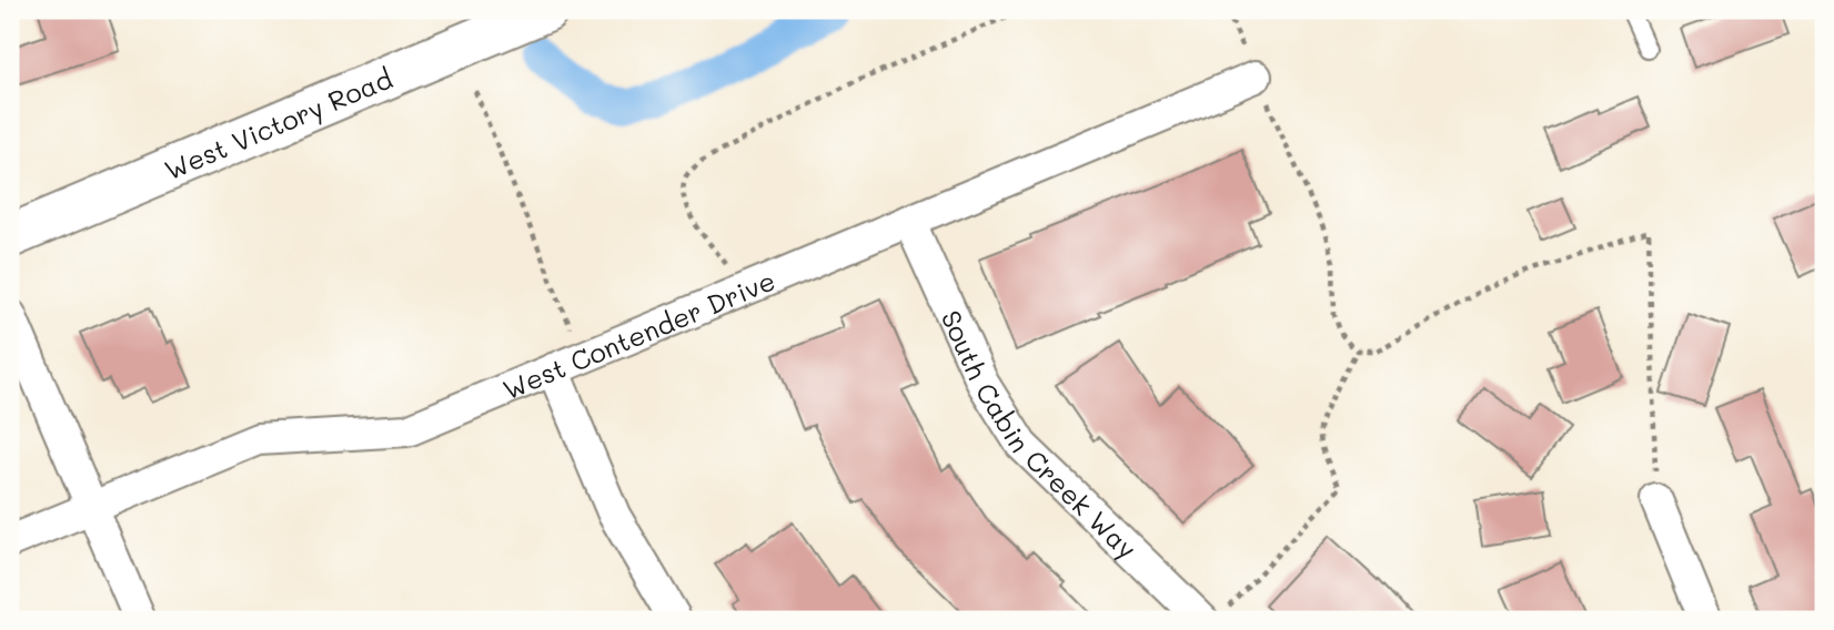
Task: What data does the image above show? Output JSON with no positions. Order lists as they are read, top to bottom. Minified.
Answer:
{"streets":{"main road":["West Victory Road"],"street":["West Contender Drive","South Cabin Creek Way"]},"crossings":[["West Contender Drive","South Cabin Creek Way"]]}
